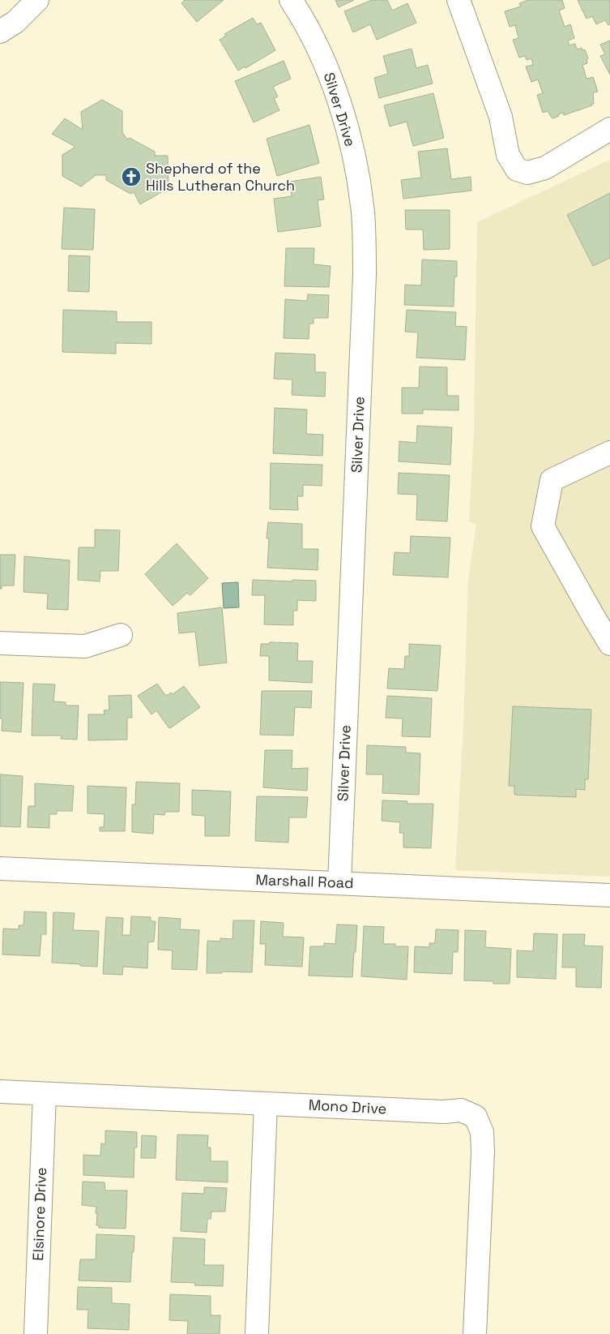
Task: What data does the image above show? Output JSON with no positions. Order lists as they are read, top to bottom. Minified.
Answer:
{"streets":{"street":["Silver Drive","Marshall Road","Mono Drive","Elsinore Drive"]},"crossings":[["Silver Drive","Marshall Road"],["Mono Drive","Elsinore Drive"]],"places":{"church":["Shepherd of the Hills Lutheran Church"]}}
